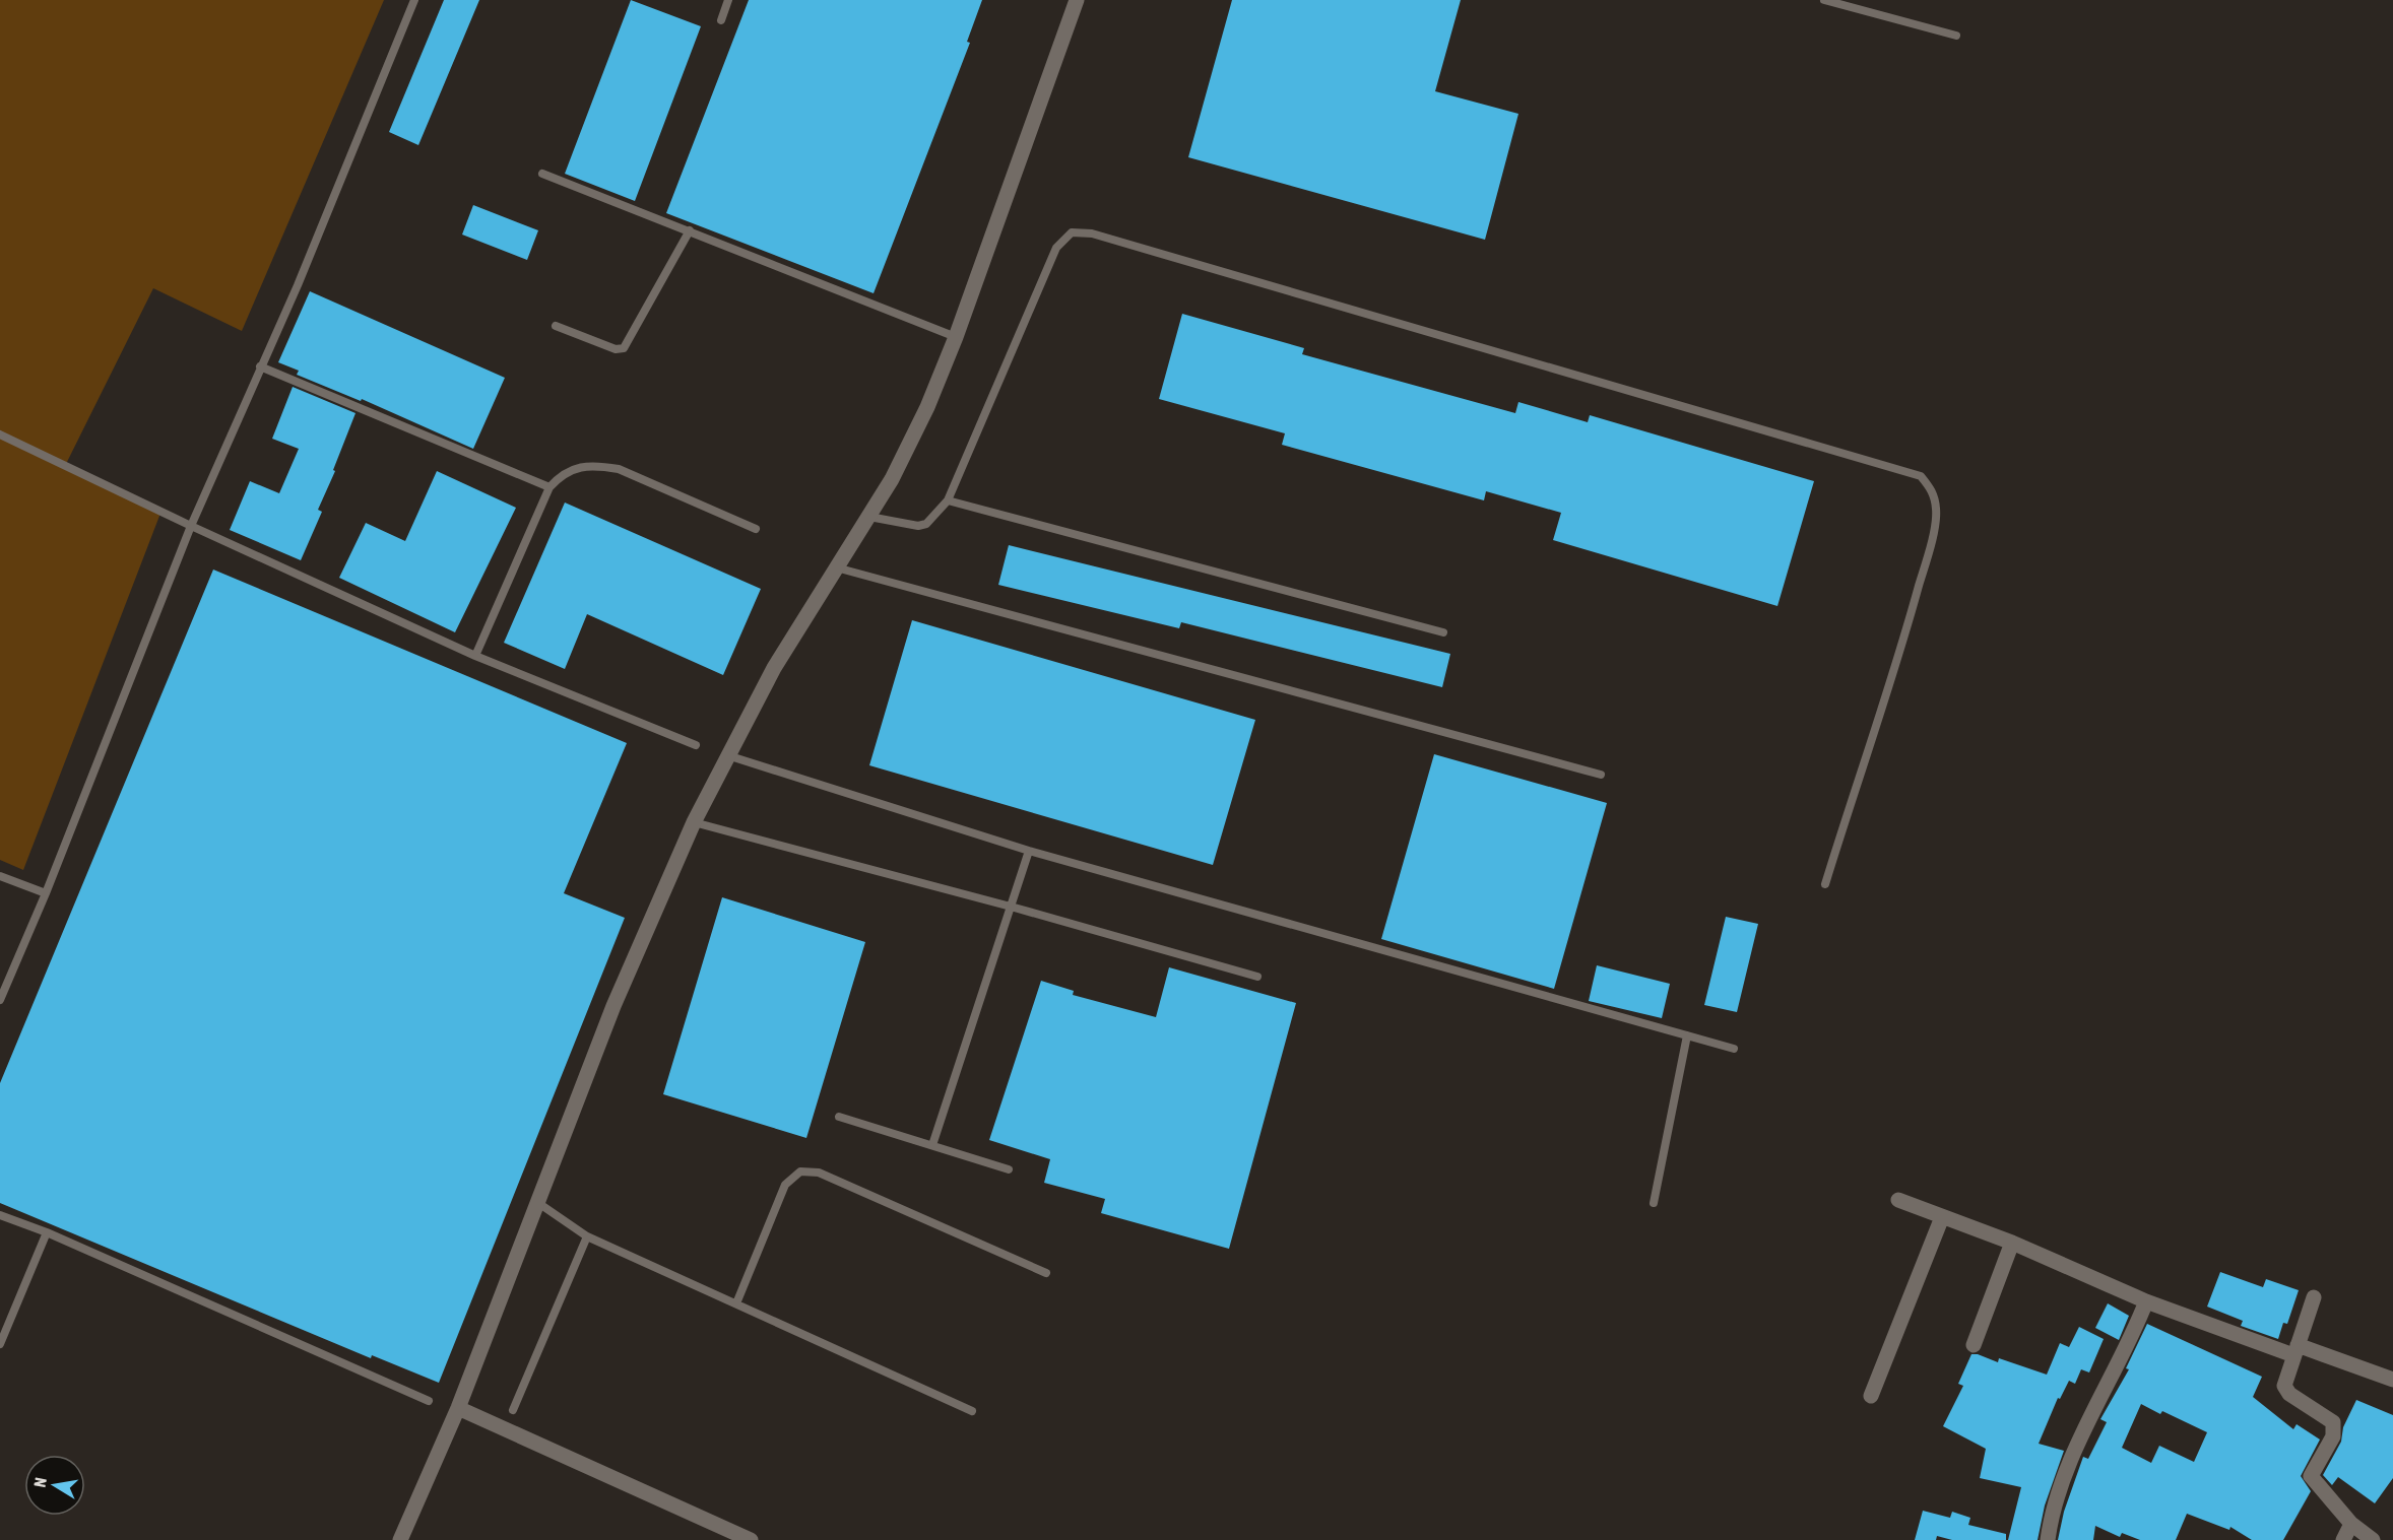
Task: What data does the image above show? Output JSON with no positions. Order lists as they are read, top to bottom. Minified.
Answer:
{"north":"left"}
